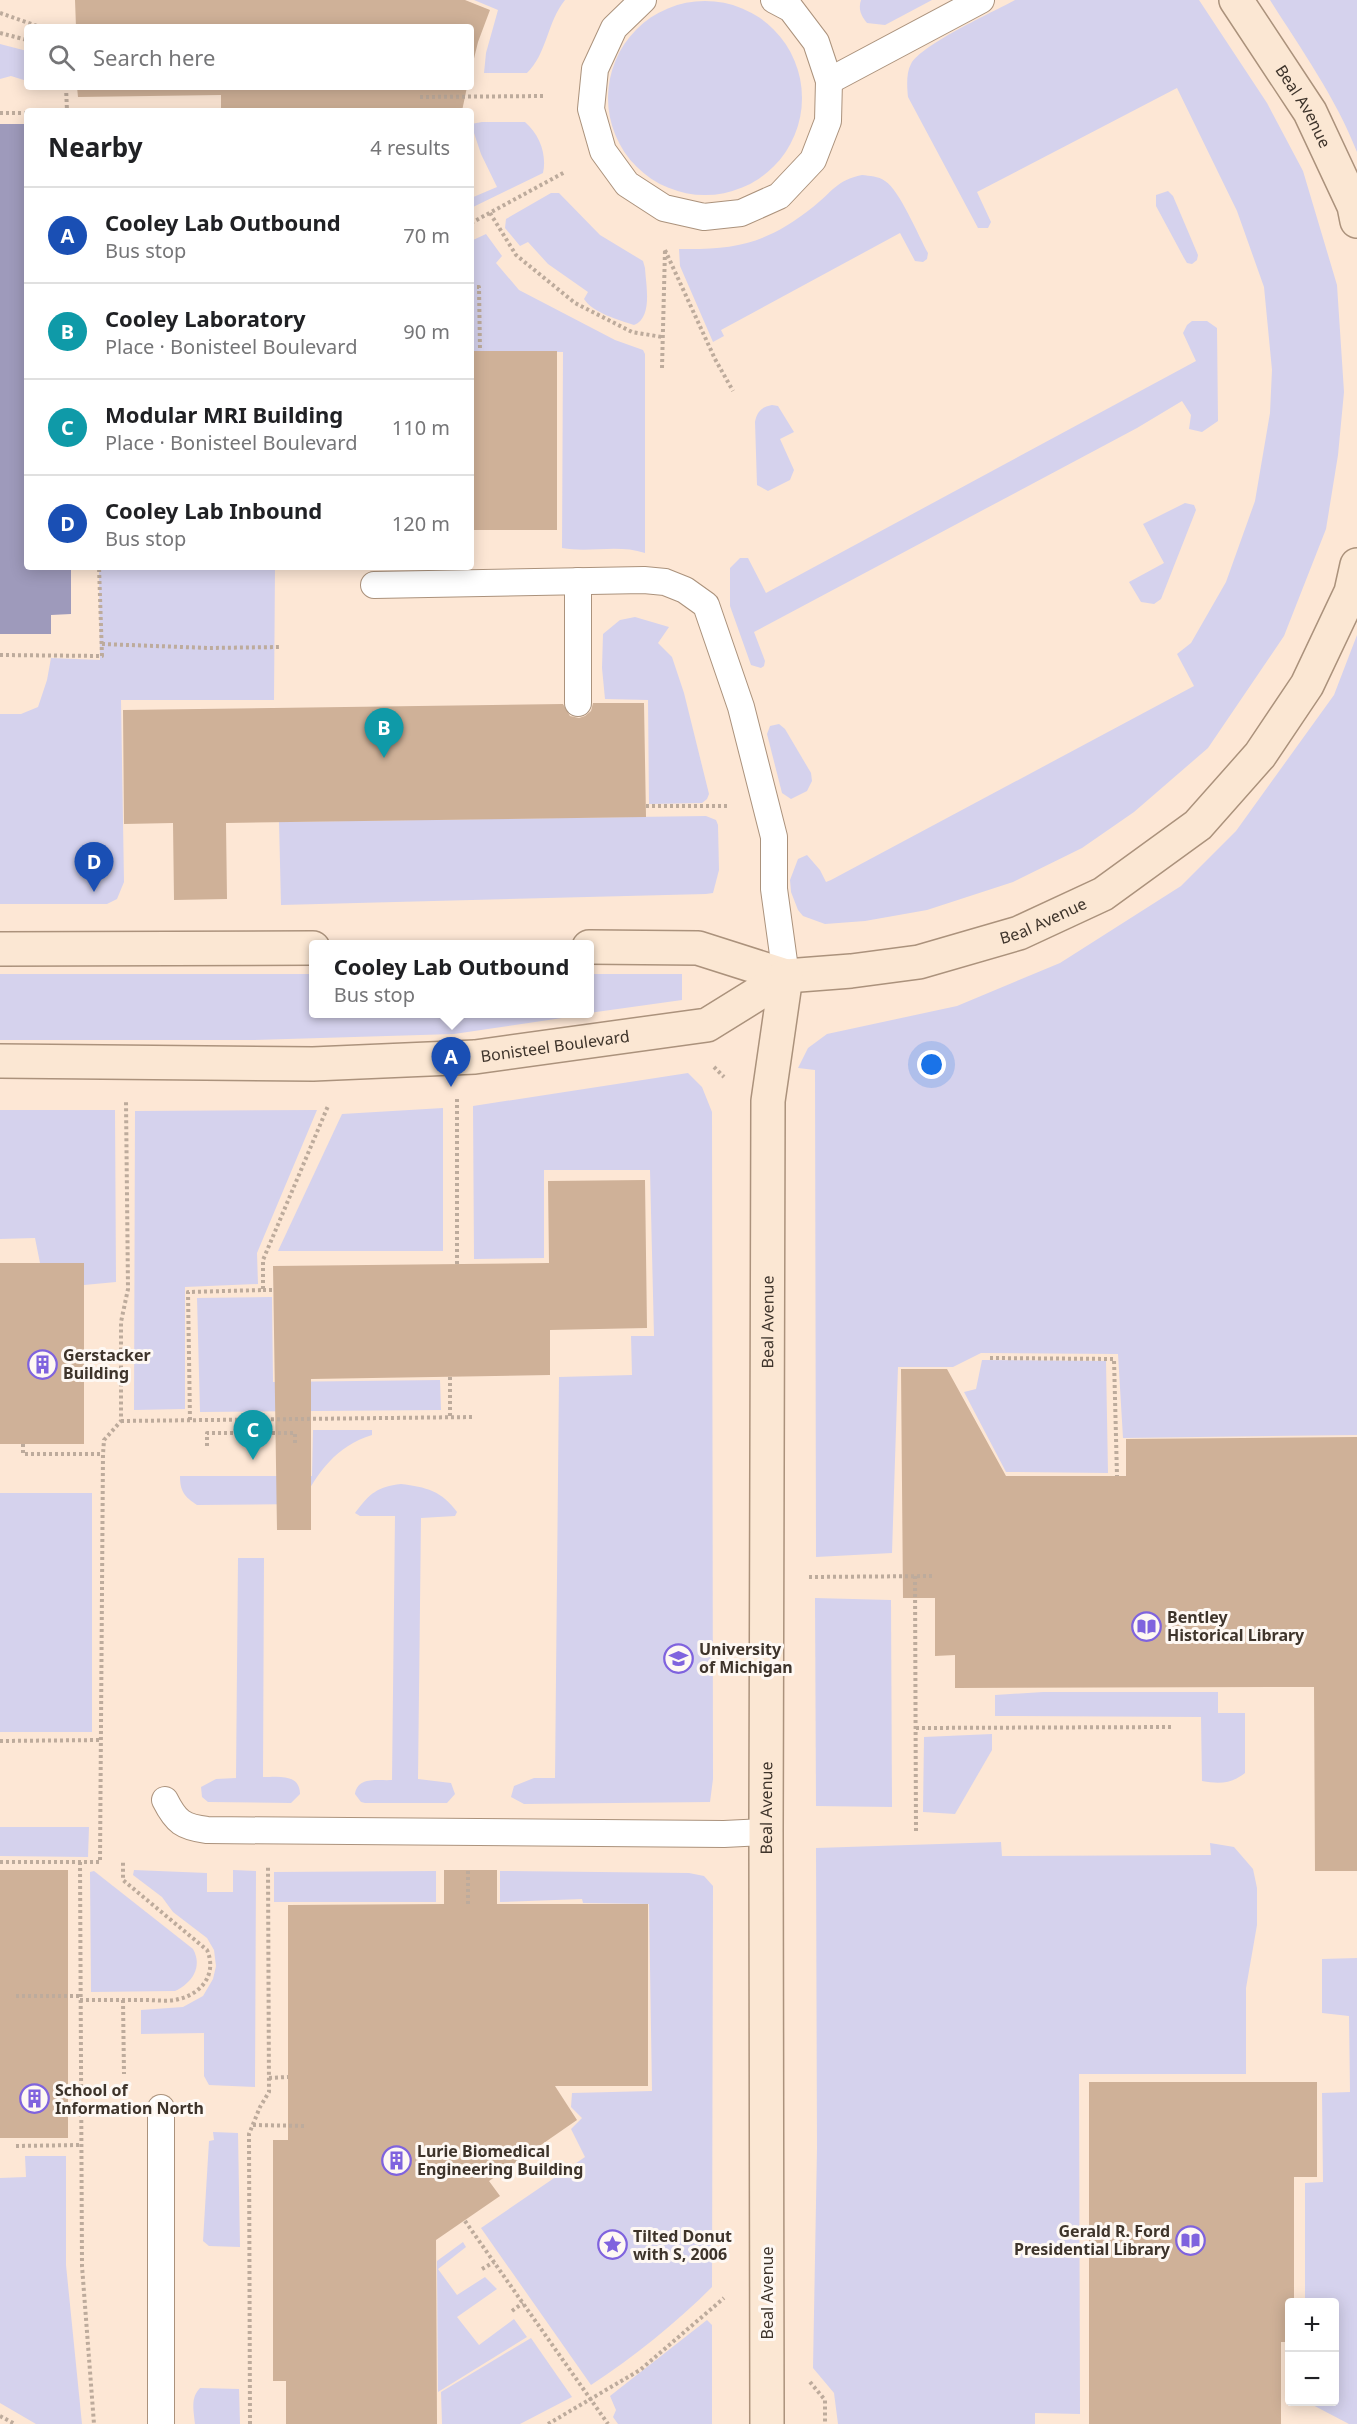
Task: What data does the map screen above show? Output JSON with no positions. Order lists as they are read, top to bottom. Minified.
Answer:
{"streets":{"street":["Beal Avenue","Bonisteel Boulevard"]},"crossings":[["Beal Avenue","Bonisteel Boulevard"]],"places":{"building":["Gerstacker Building","School of Information North","Lurie Biomedical Engineering Building"],"library":["Bentley Historical Library","Gerald R. Ford Presidential Library"],"school or university":["University of Michigan"],"place":["Tilted Donut with S, 2006"]},"page":{"search":"Search here","heading":["Nearby","4 results"],"list":[{"mark":"A","name":"Cooley Lab Outbound","note":"Bus stop","value":"70 m"},{"mark":"B","name":"Cooley Laboratory","note":"Place · Bonisteel Boulevard","value":"90 m"},{"mark":"C","name":"Modular MRI Building","note":"Place · Bonisteel Boulevard","value":"110 m"},{"mark":"D","name":"Cooley Lab Inbound","note":"Bus stop","value":"120 m"}],"pins":["B","D","A","C"],"popup":["Cooley Lab Outbound","Bus stop"],"map_buttons":["+","−"]}}
